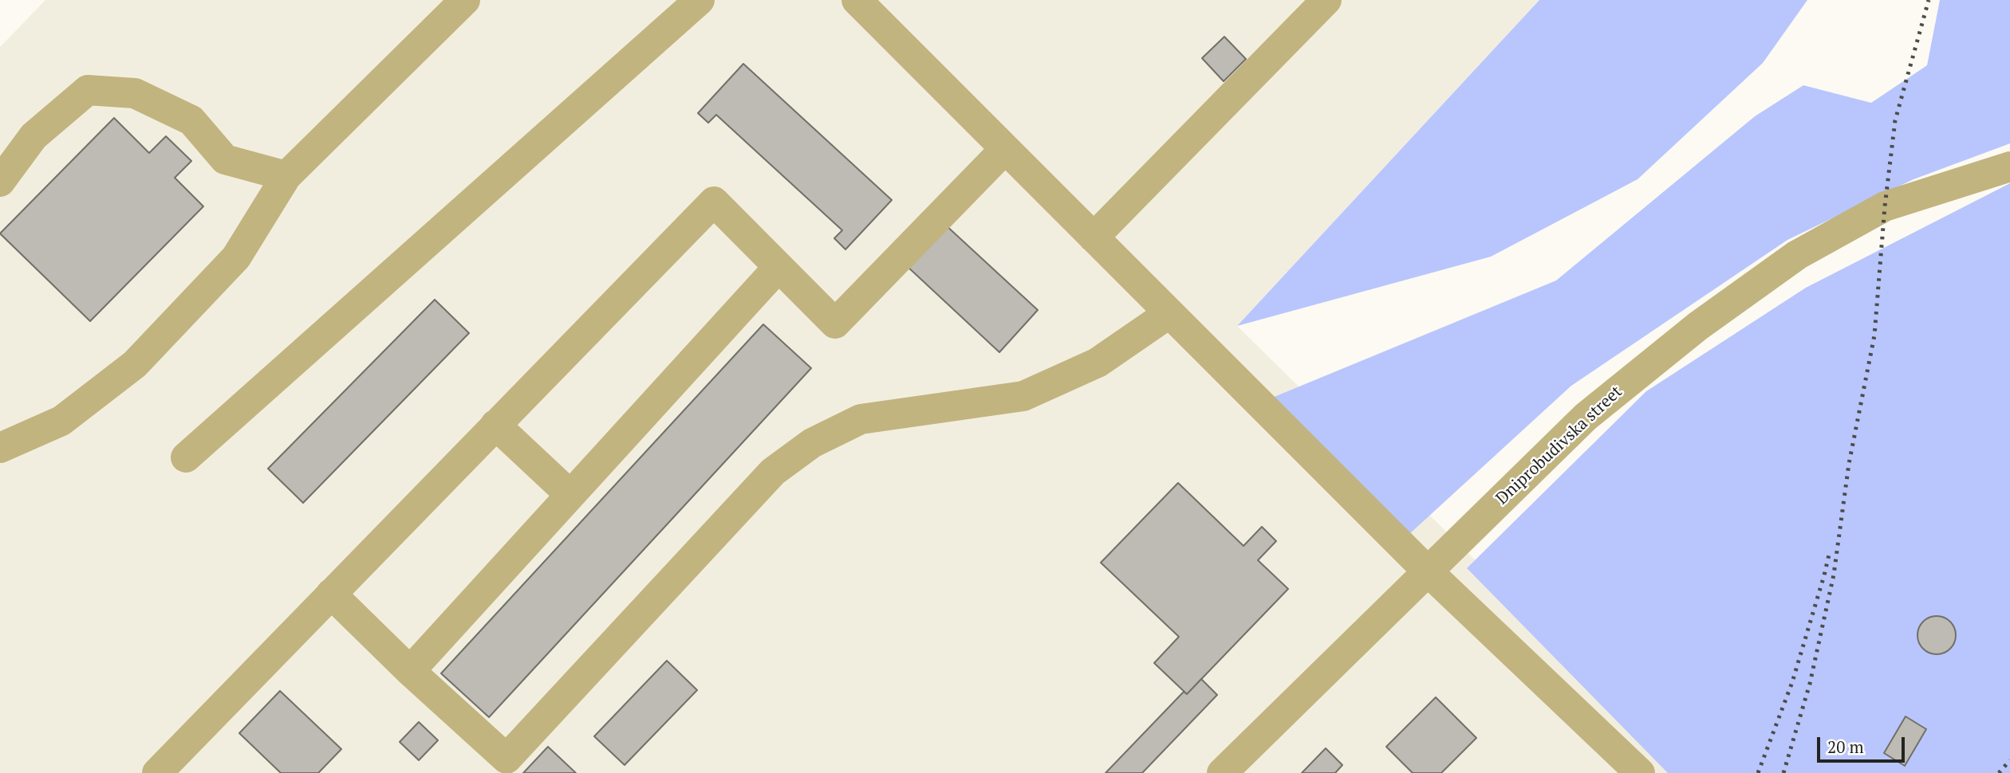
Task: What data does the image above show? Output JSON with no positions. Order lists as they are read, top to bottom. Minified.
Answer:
{"streets":{"street":["Dniprobudivska street"]},"scale_bar":"20 m"}
